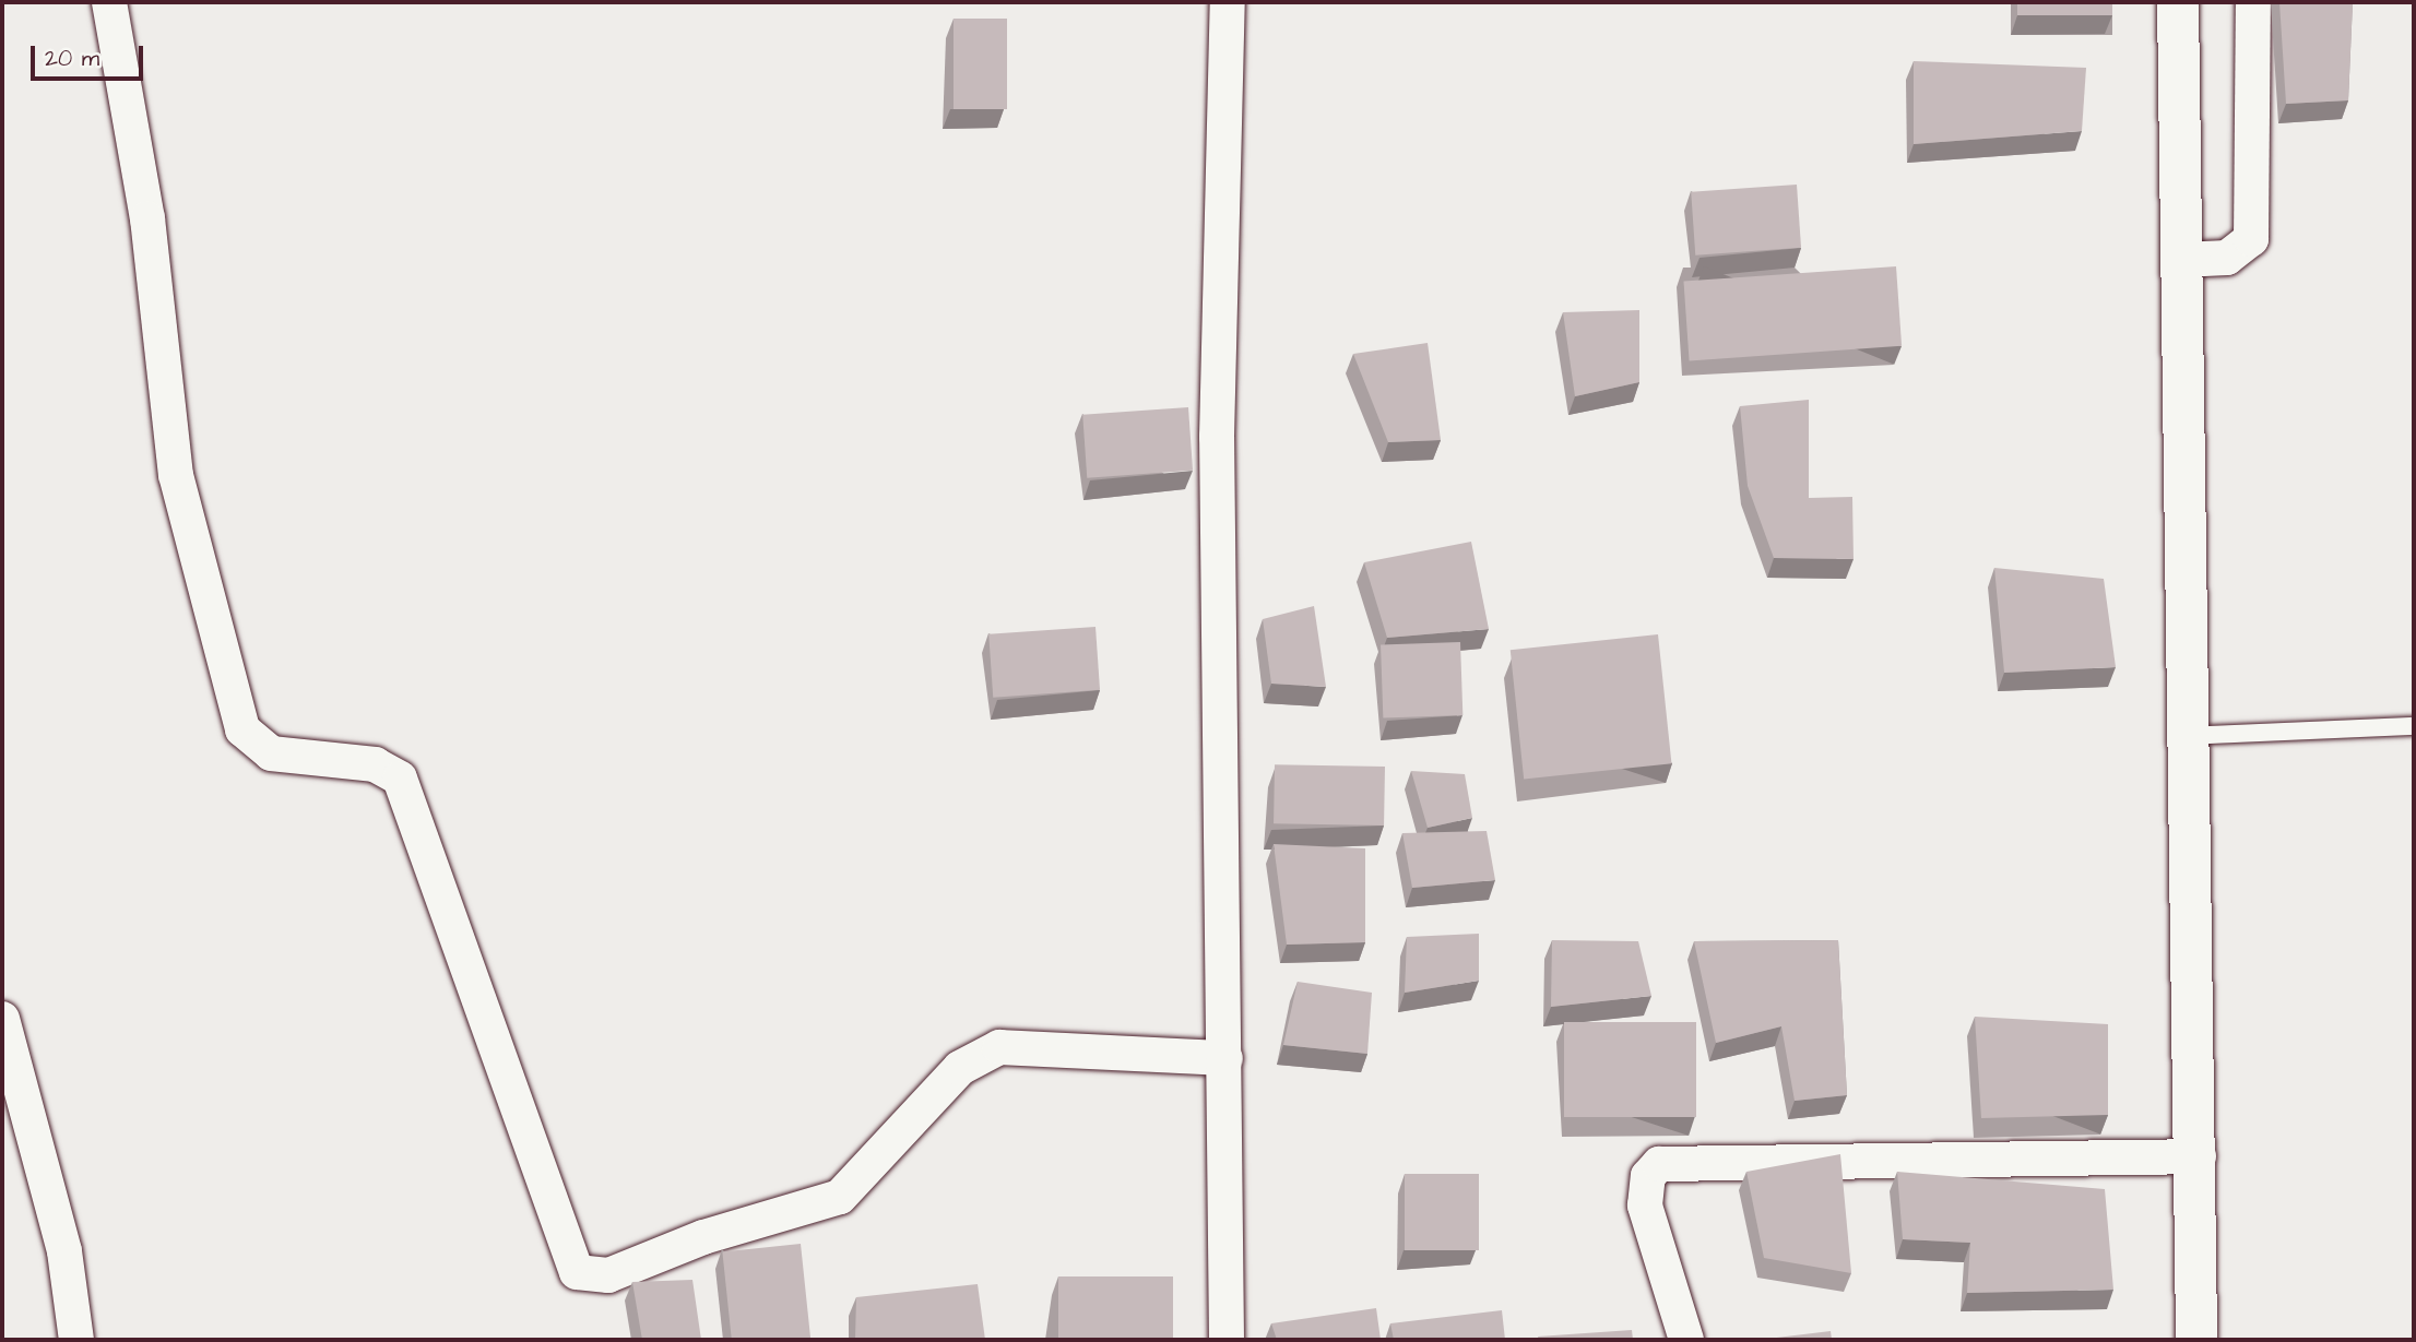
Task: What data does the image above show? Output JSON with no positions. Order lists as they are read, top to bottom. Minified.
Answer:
{"scale_bar":"20 m"}
